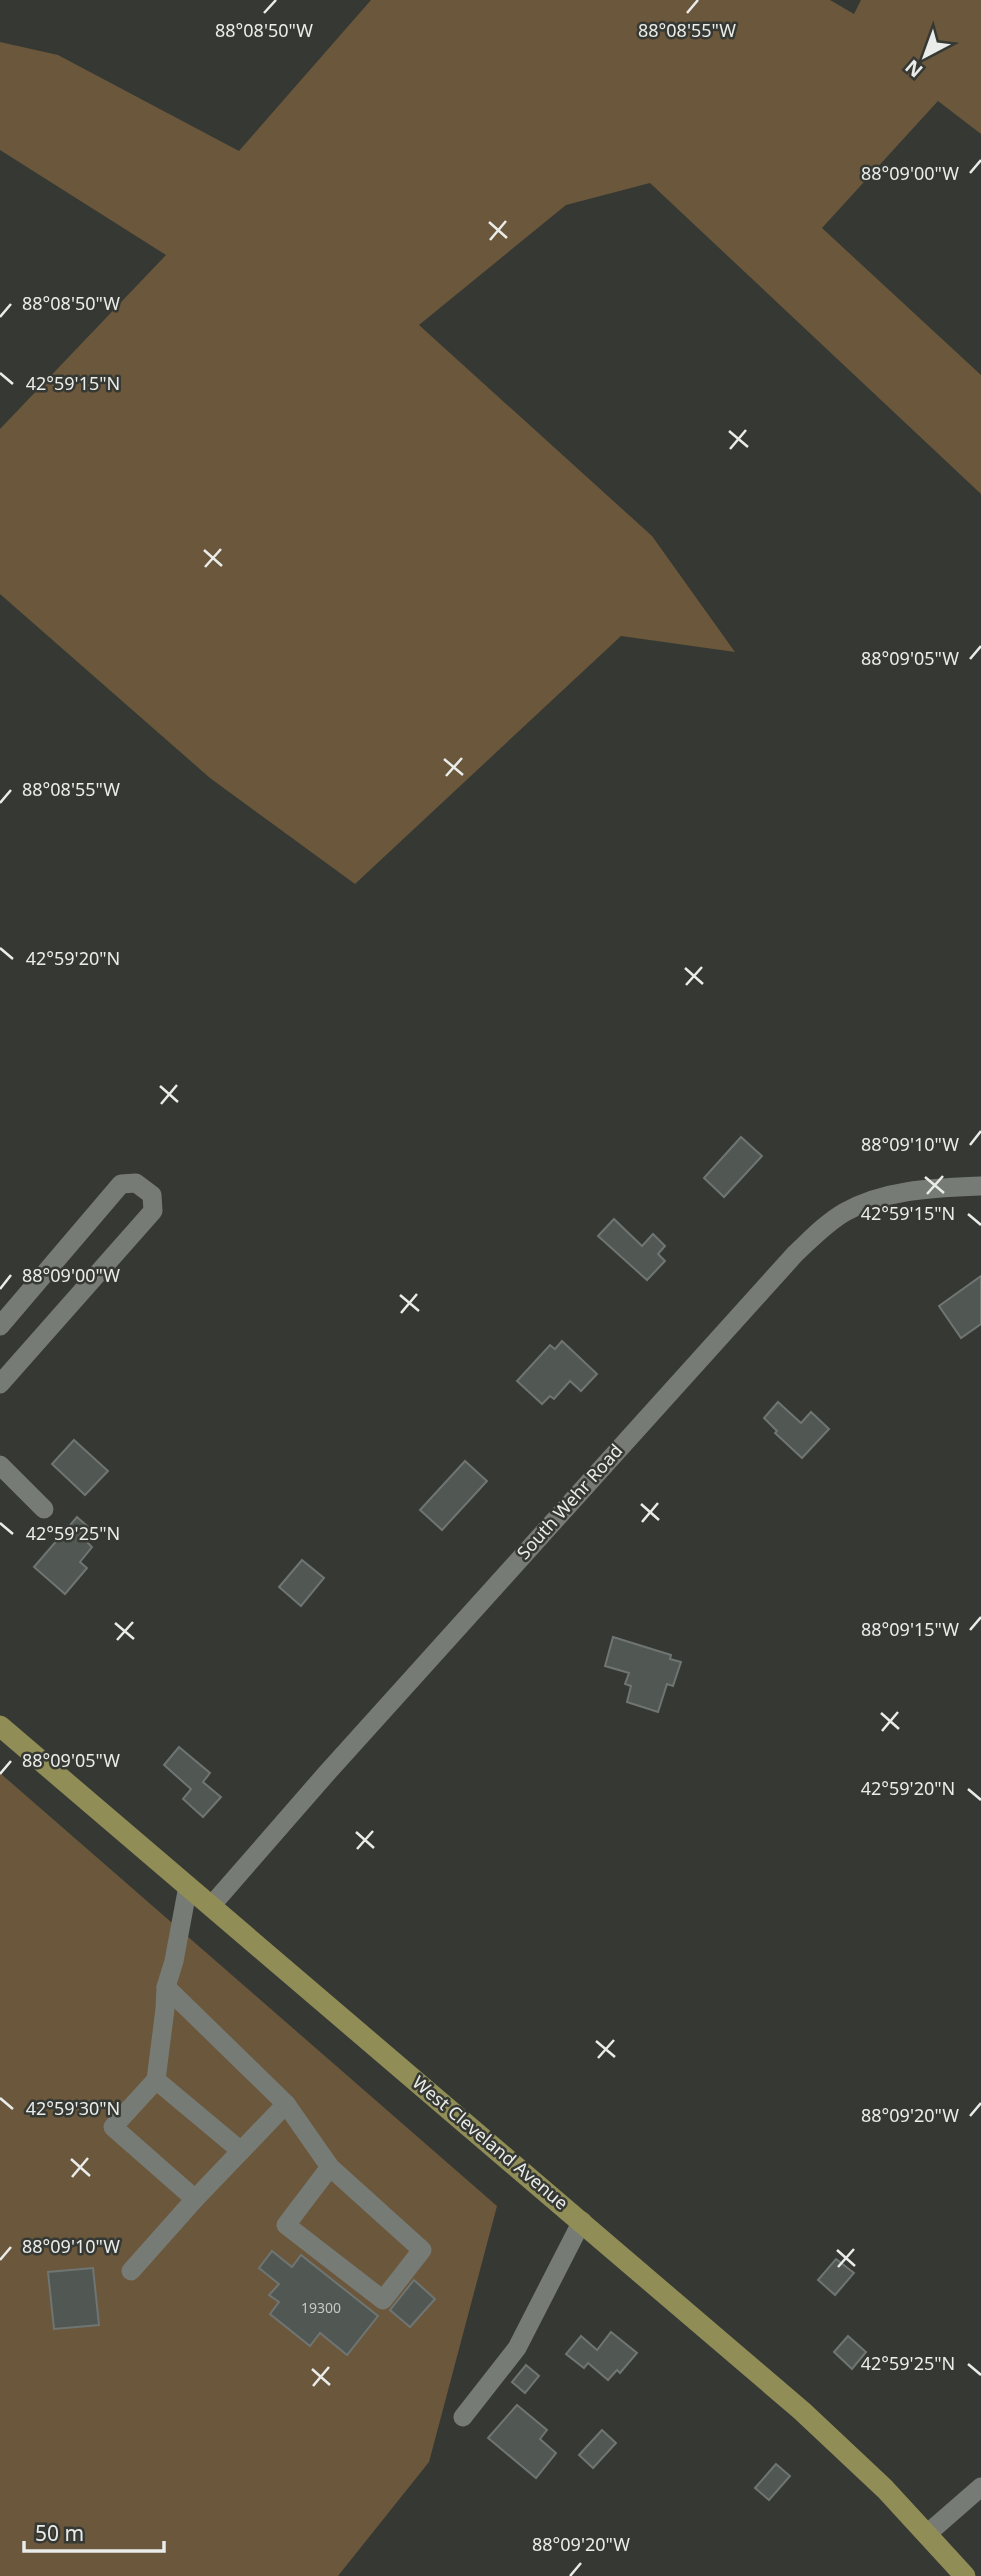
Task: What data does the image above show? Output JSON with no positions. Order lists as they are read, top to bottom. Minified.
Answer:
{"streets":{"main road":["West Cleveland Avenue"],"street":["South Wehr Road"]},"crossings":[["South Wehr Road","West Cleveland Avenue"]],"house_numbers":["19300"],"scale_bar":"50 m","north":"bottom left","coordinates":["88°08'50\"W","88°08'55\"W","88°09'00\"W","42°59'15\"N","88°09'05\"W","42°59'20\"N","88°09'10\"W","42°59'25\"N","88°09'15\"W","42°59'30\"N","88°09'20\"W"]}
